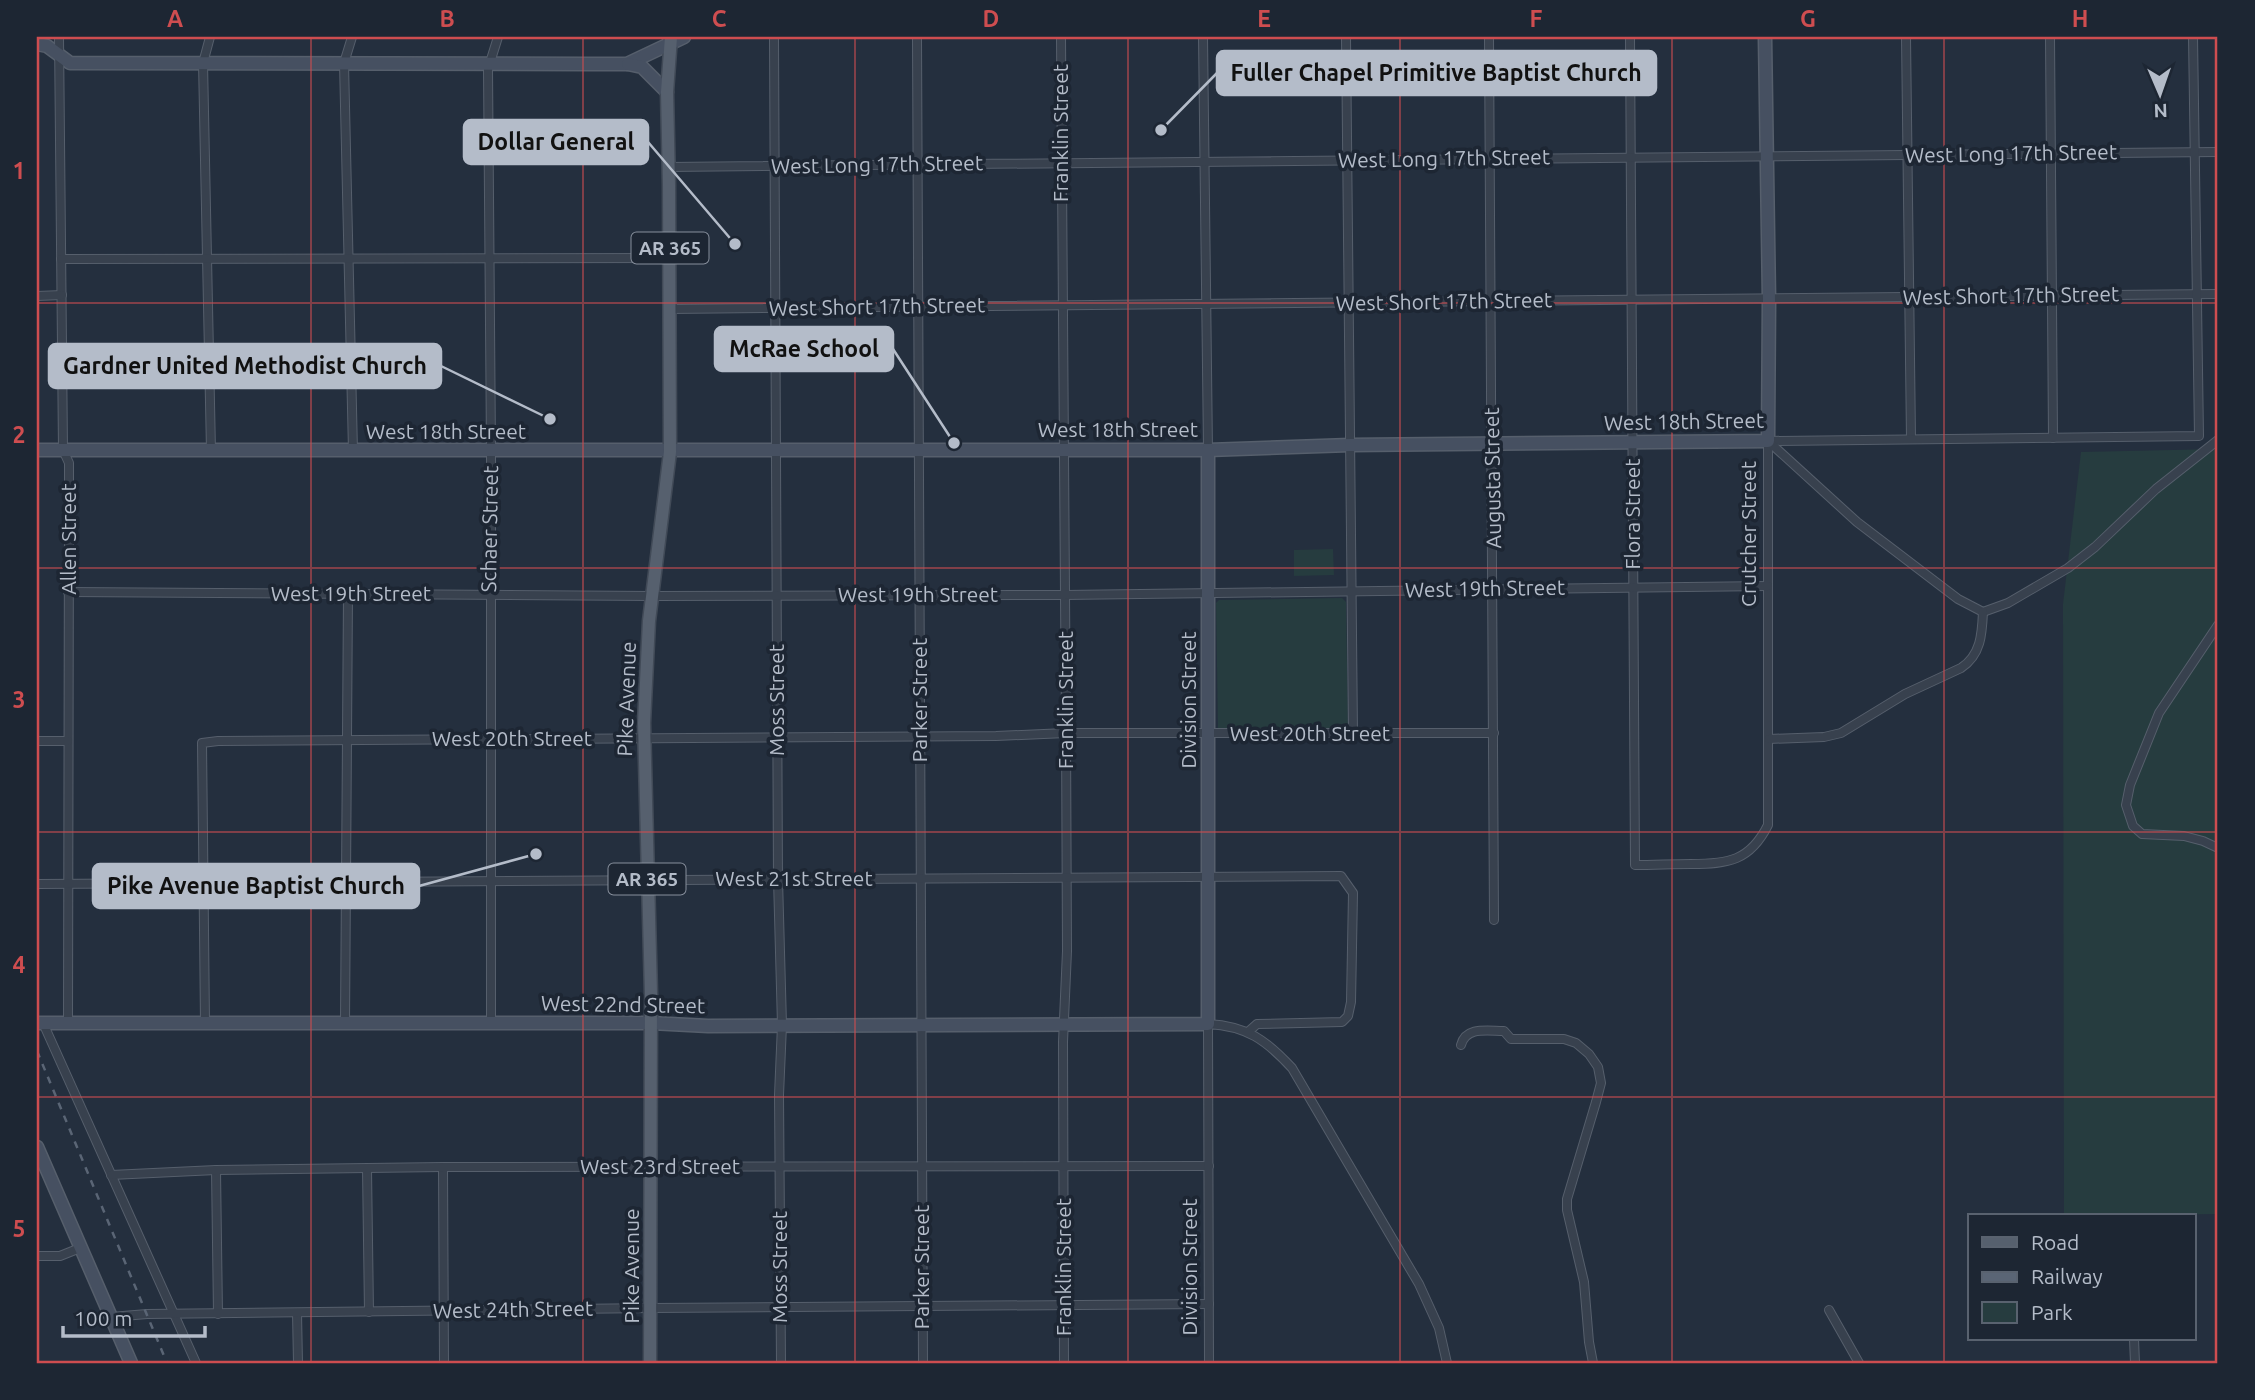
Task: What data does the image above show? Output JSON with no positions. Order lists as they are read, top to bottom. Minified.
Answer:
{"streets":{"main road":["AR 365","Pike Avenue"],"street":["Franklin Street","West Long 17th Street","West Short 17th Street","West 18th Street","Augusta Street","Flora Street","Schaer Street","Crutcher Street","Allen Street","West 19th Street","Moss Street","Parker Street","Division Street","West 20th Street","West 21st Street","West 22nd Street","West 23rd Street","West 24th Street"]},"crossings":[["Franklin Street","West Long 17th Street"],["Franklin Street","West Short 17th Street"],["Franklin Street","West 18th Street"],["Franklin Street","West 19th Street"],["Franklin Street","West 20th Street"],["Franklin Street","West 21st Street"],["Franklin Street","West 22nd Street"],["Franklin Street","West 23rd Street"],["Franklin Street","West 24th Street"],["West Long 17th Street","Augusta Street"],["West Long 17th Street","Flora Street"],["West Long 17th Street","Crutcher Street"],["West Long 17th Street","Pike Avenue"],["West Long 17th Street","Moss Street"],["West Long 17th Street","Parker Street"],["West Long 17th Street","Division Street"],["West Short 17th Street","West 18th Street"],["West Short 17th Street","Augusta Street"],["West Short 17th Street","Flora Street"],["West Short 17th Street","Crutcher Street"],["West Short 17th Street","Pike Avenue"],["West Short 17th Street","Moss Street"],["West Short 17th Street","Parker Street"],["West Short 17th Street","Division Street"],["West 18th Street","Augusta Street"],["West 18th Street","Flora Street"],["West 18th Street","Schaer Street"],["West 18th Street","Crutcher Street"],["West 18th Street","Allen Street"],["West 18th Street","Pike Avenue"],["West 18th Street","Moss Street"],["West 18th Street","Parker Street"],["West 18th Street","Division Street"],["Augusta Street","West 19th Street"],["Augusta Street","West 20th Street"],["Flora Street","Crutcher Street"],["Flora Street","West 19th Street"],["Schaer Street","West 19th Street"],["Schaer Street","West 20th Street"],["Schaer Street","West 21st Street"],["Schaer Street","West 22nd Street"],["Crutcher Street","West 19th Street"],["Allen Street","West 19th Street"],["Allen Street","West 21st Street"],["Allen Street","West 22nd Street"],["West 19th Street","Pike Avenue"],["West 19th Street","Moss Street"],["West 19th Street","Parker Street"],["West 19th Street","Division Street"],["Pike Avenue","West 20th Street"],["Pike Avenue","West 21st Street"],["Pike Avenue","West 22nd Street"],["Pike Avenue","West 23rd Street"],["Pike Avenue","West 24th Street"],["Moss Street","West 20th Street"],["Moss Street","West 21st Street"],["Moss Street","West 22nd Street"],["Moss Street","West 23rd Street"],["Moss Street","West 24th Street"],["Parker Street","West 20th Street"],["Parker Street","West 21st Street"],["Parker Street","West 22nd Street"],["Parker Street","West 23rd Street"],["Parker Street","West 24th Street"],["Division Street","West 20th Street"],["Division Street","West 21st Street"],["Division Street","West 22nd Street"],["Division Street","West 23rd Street"],["Division Street","West 24th Street"],["West 20th Street","West 21st Street"]],"places":["Fuller Chapel Primitive Baptist Church","Dollar General","Gardner United Methodist Church","McRae School","Pike Avenue Baptist Church"],"legend":["Road","Railway","Park"],"scale_bar":"100 m","north":"bottom","grid":{"columns":["A","B","C","D","E","F","G","H"],"rows":["1","2","3","4","5"]}}
